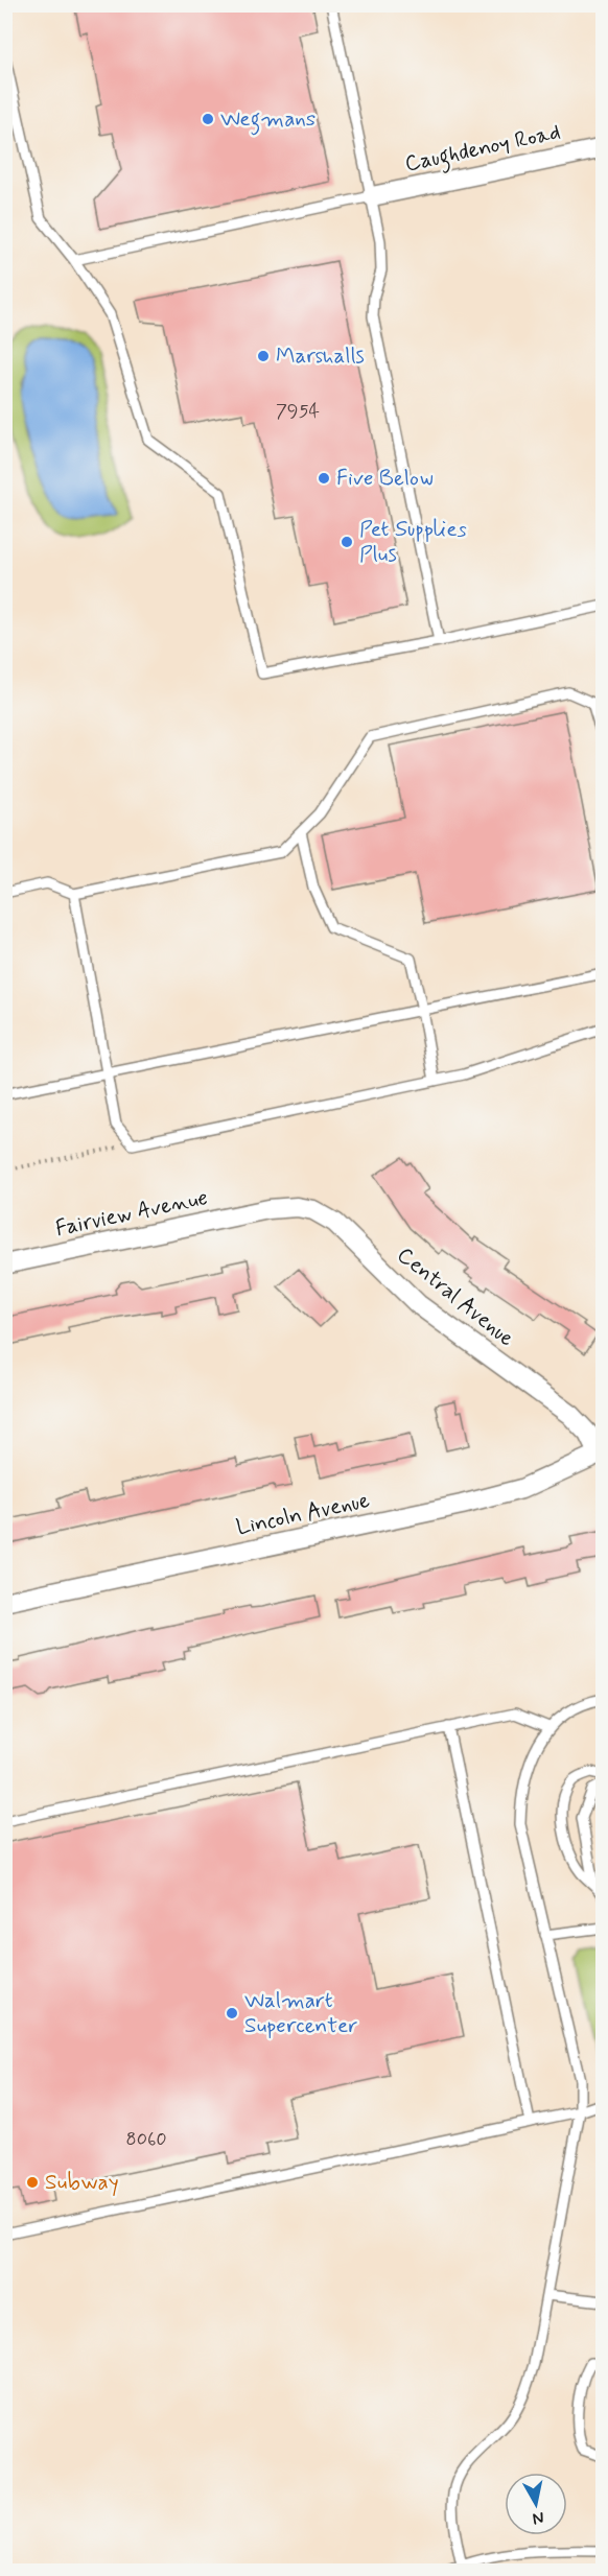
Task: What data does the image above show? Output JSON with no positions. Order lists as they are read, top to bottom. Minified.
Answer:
{"streets":{"street":["Caughdenoy Road","Fairview Avenue","Central Avenue","Lincoln Avenue"]},"crossings":[["Fairview Avenue","Central Avenue"],["Central Avenue","Lincoln Avenue"]],"places":["Wegmans","Marshalls","Five Below","Pet Supplies Plus","Walmart Supercenter","Subway"],"house_numbers":["7954","8060"],"north":"bottom"}
